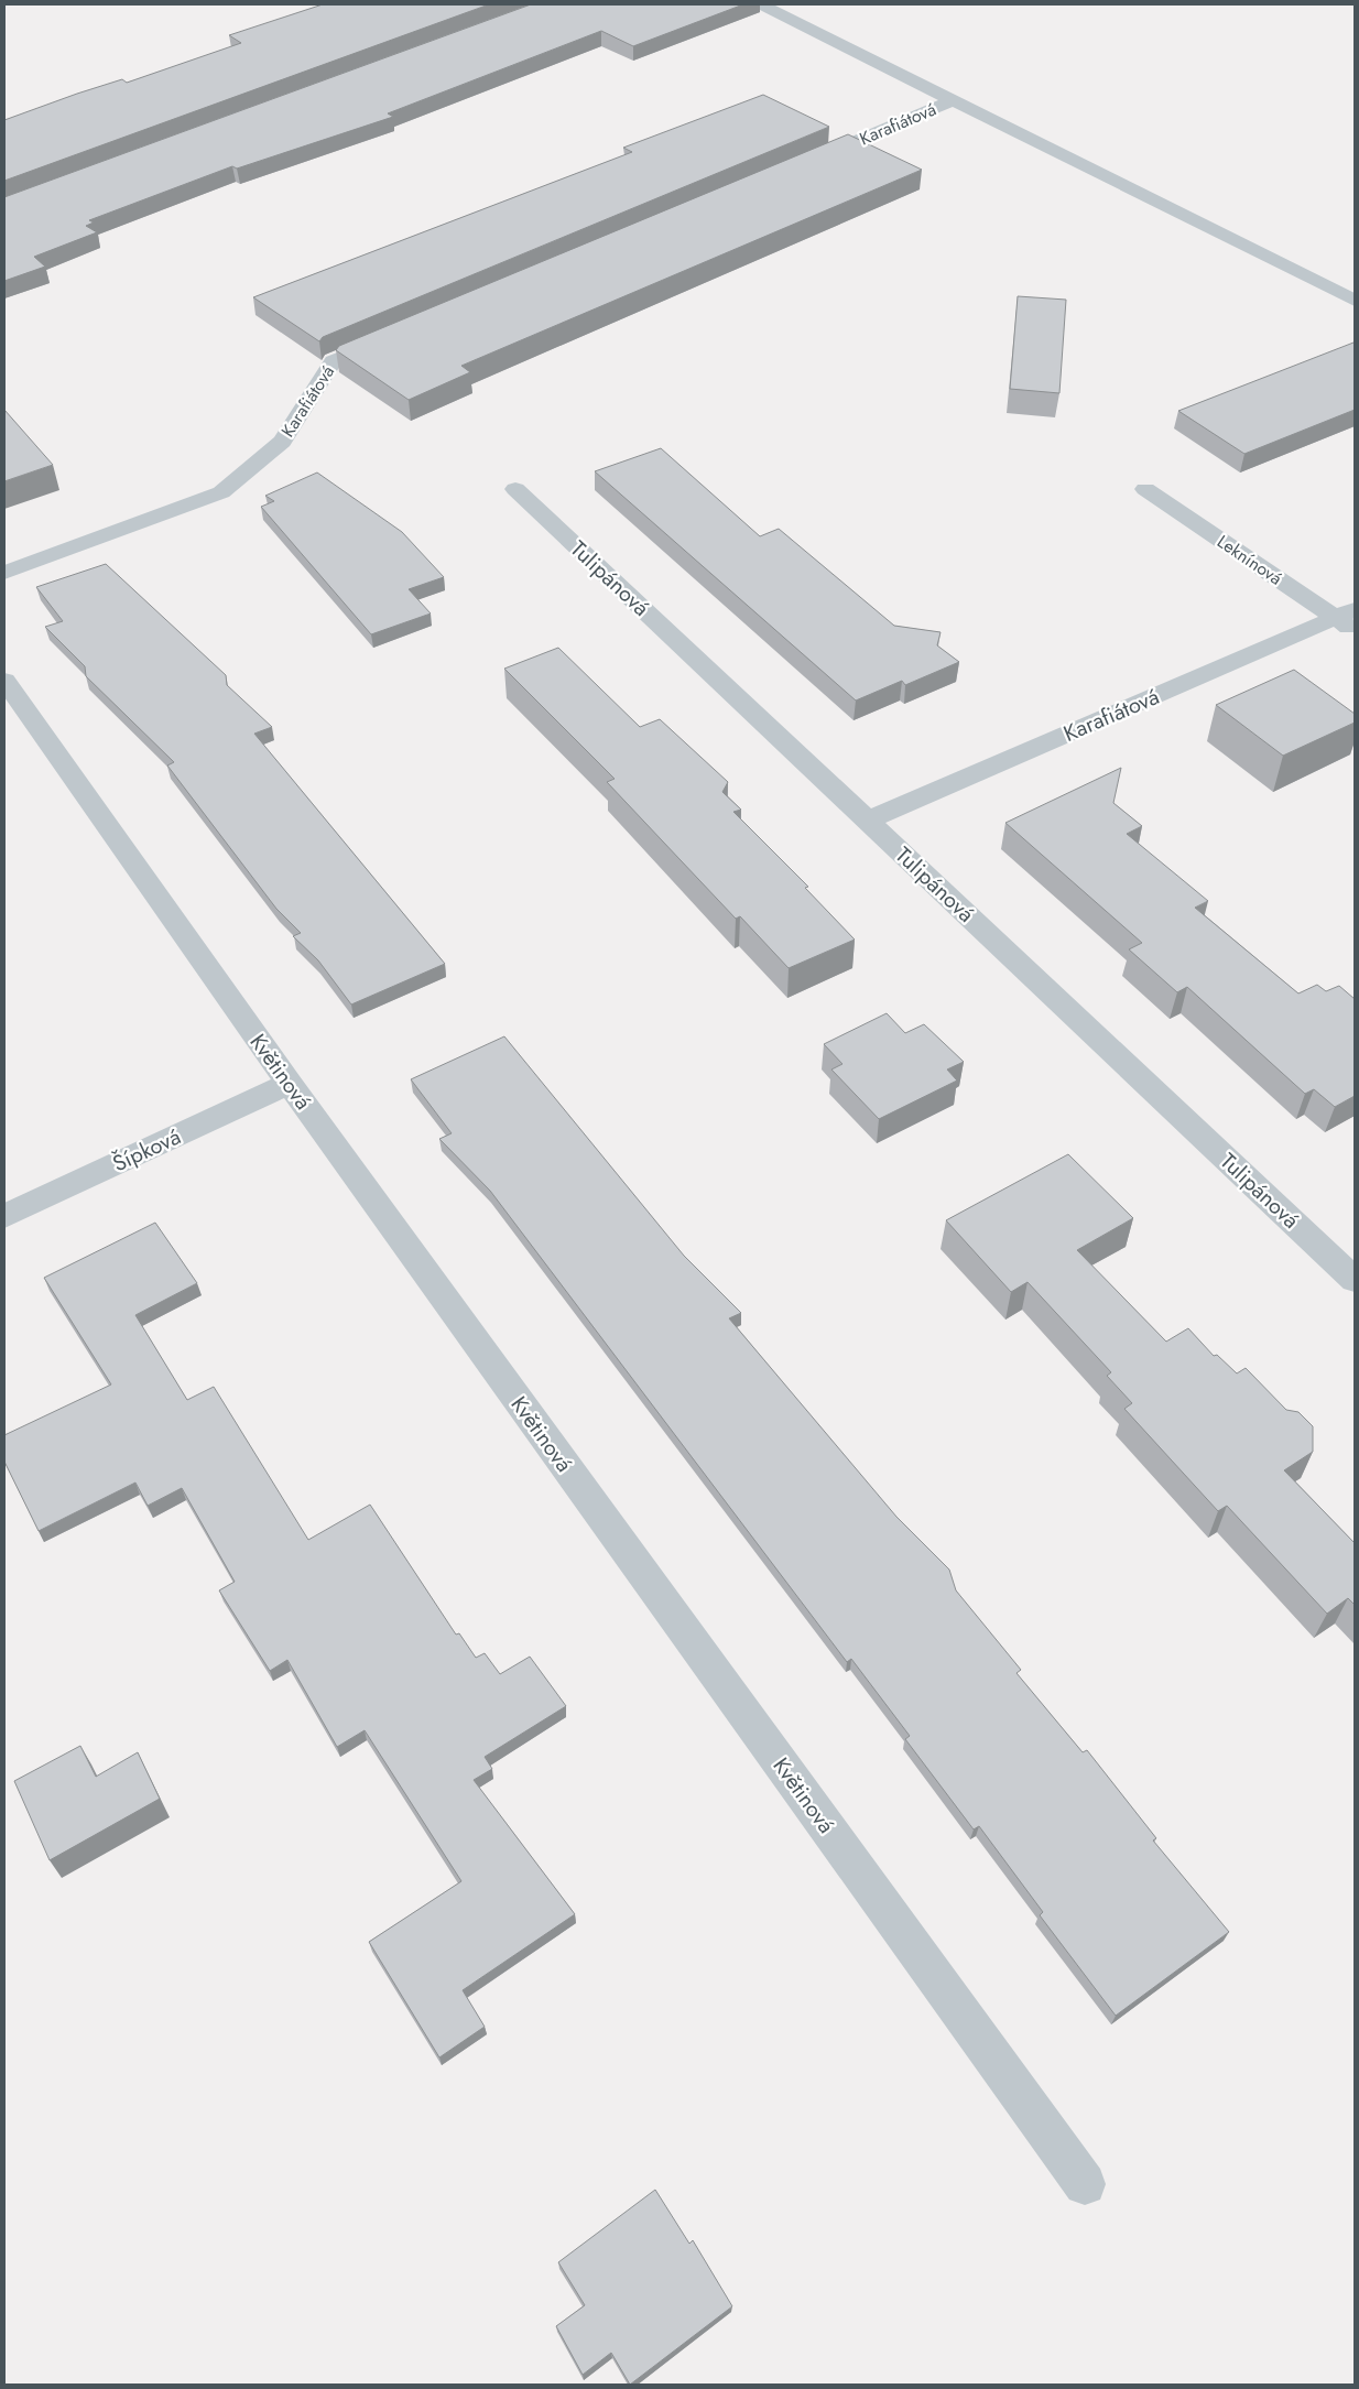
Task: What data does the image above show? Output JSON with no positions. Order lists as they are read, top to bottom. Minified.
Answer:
{"streets":{"street":["Karafiátová","Leknínová","Tulipánová","Květinová","Šípková"]},"crossings":[["Karafiátová","Leknínová"],["Karafiátová","Tulipánová"],["Květinová","Šípková"]]}
